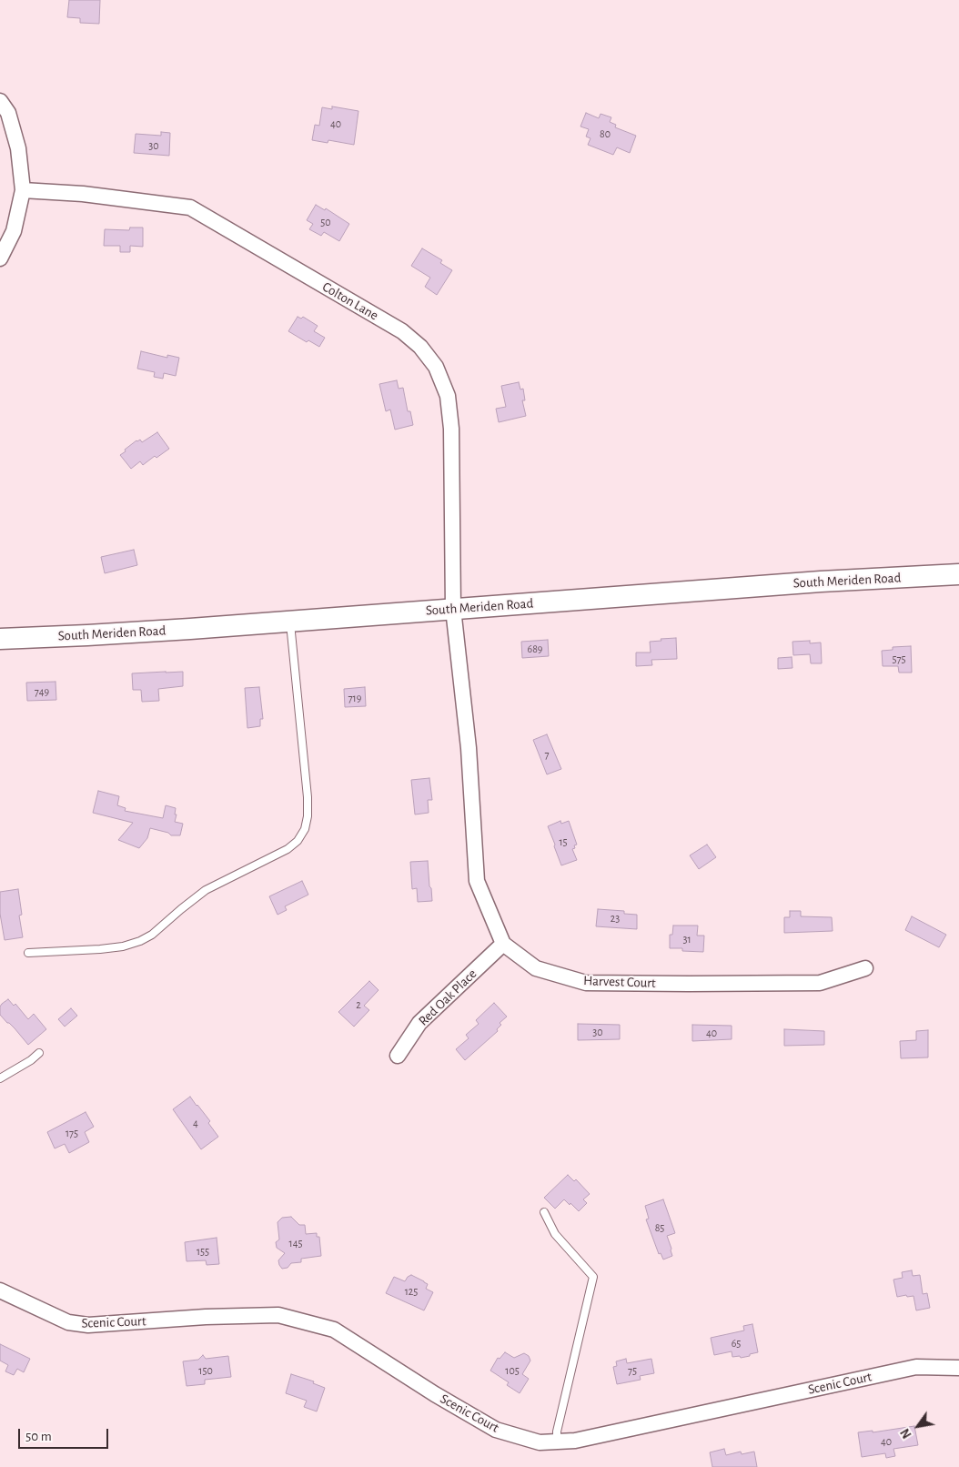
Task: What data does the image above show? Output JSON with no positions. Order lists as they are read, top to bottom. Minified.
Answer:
{"streets":{"main road":["South Meriden Road"],"street":["Colton Lane","Harvest Court","Red Oak Place","Scenic Court"]},"crossings":[["Colton Lane","South Meriden Road"],["Harvest Court","Red Oak Place"]],"house_numbers":["40","80","30","50","689","575","749","719","7","15","23","31","2","30","40","4","175","85","145","155","125","65","150","105","75","40"],"scale_bar":"50 m","north":"bottom left"}
